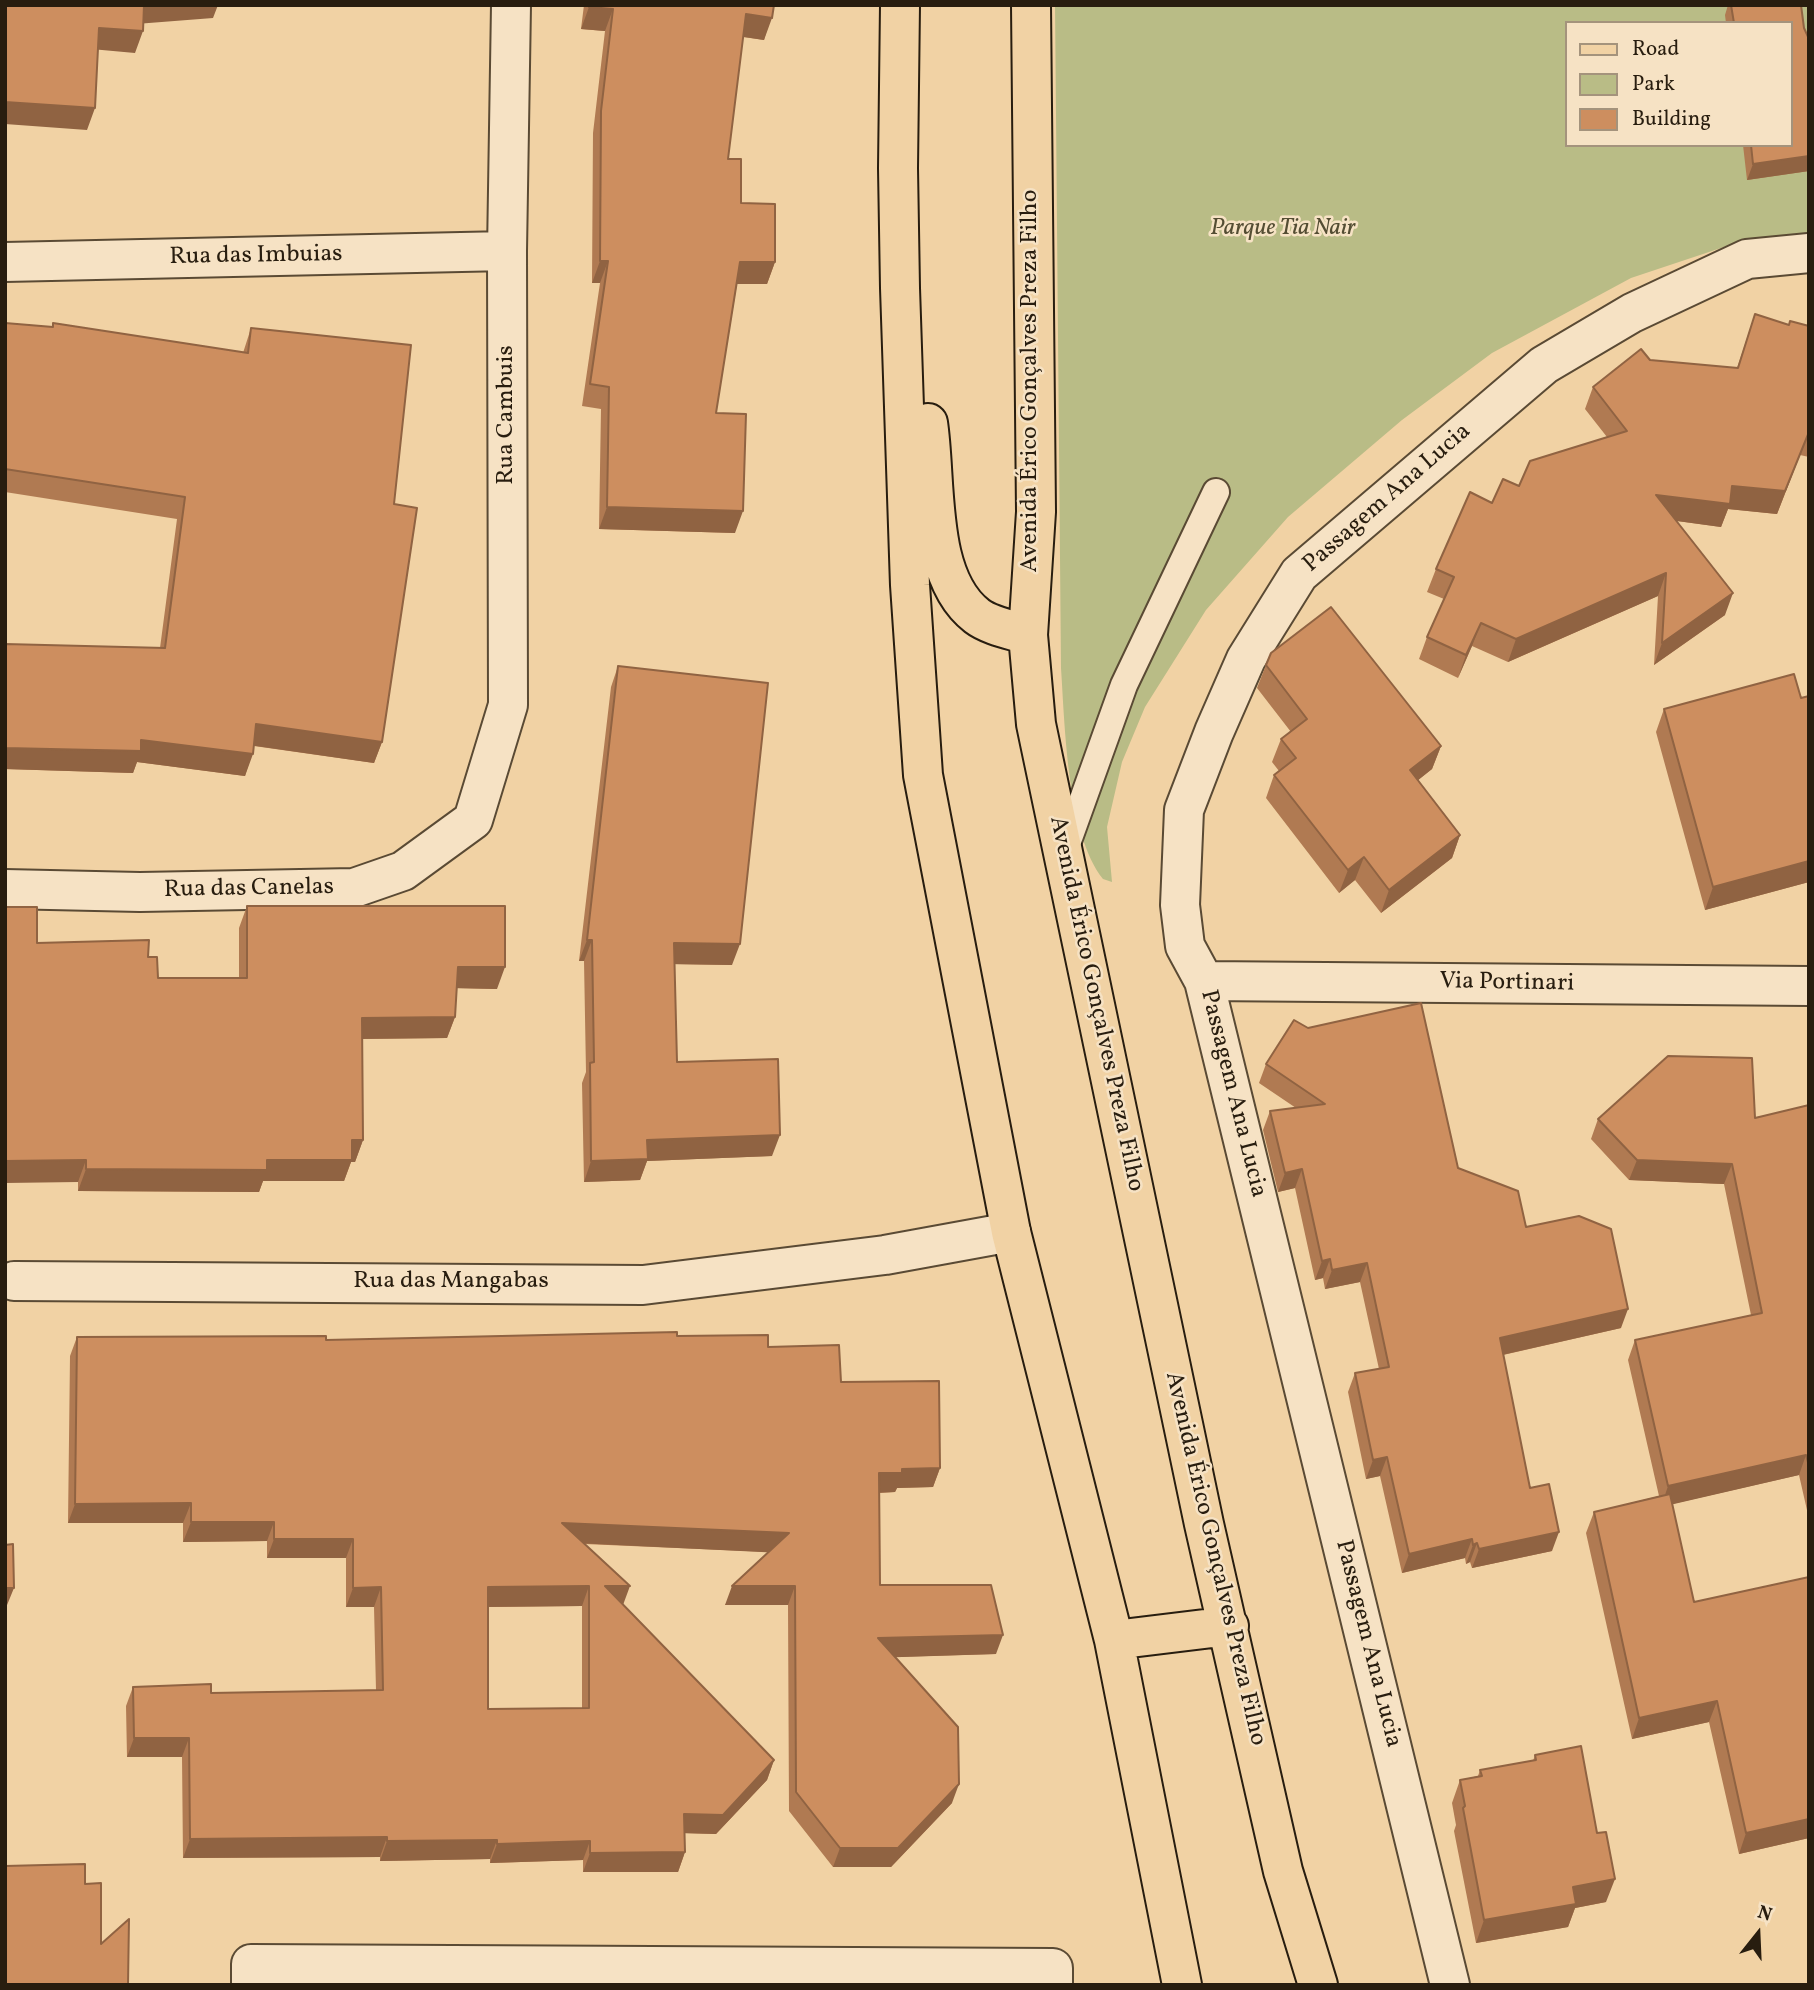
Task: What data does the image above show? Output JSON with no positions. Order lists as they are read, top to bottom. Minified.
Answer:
{"streets":{"main road":["Avenida Érico Gonçalves Preza Filho"],"street":["Rua das Imbuias","Rua Cambuis","Passagem Ana Lucia","Rua das Canelas","Via Portinari","Rua das Mangabas"]},"crossings":[["Rua das Imbuias","Rua Cambuis"],["Rua Cambuis","Rua das Canelas"],["Passagem Ana Lucia","Via Portinari"]],"parks":["Parque Tia Nair"],"legend":["Road","Park","Building"],"north":"top"}
